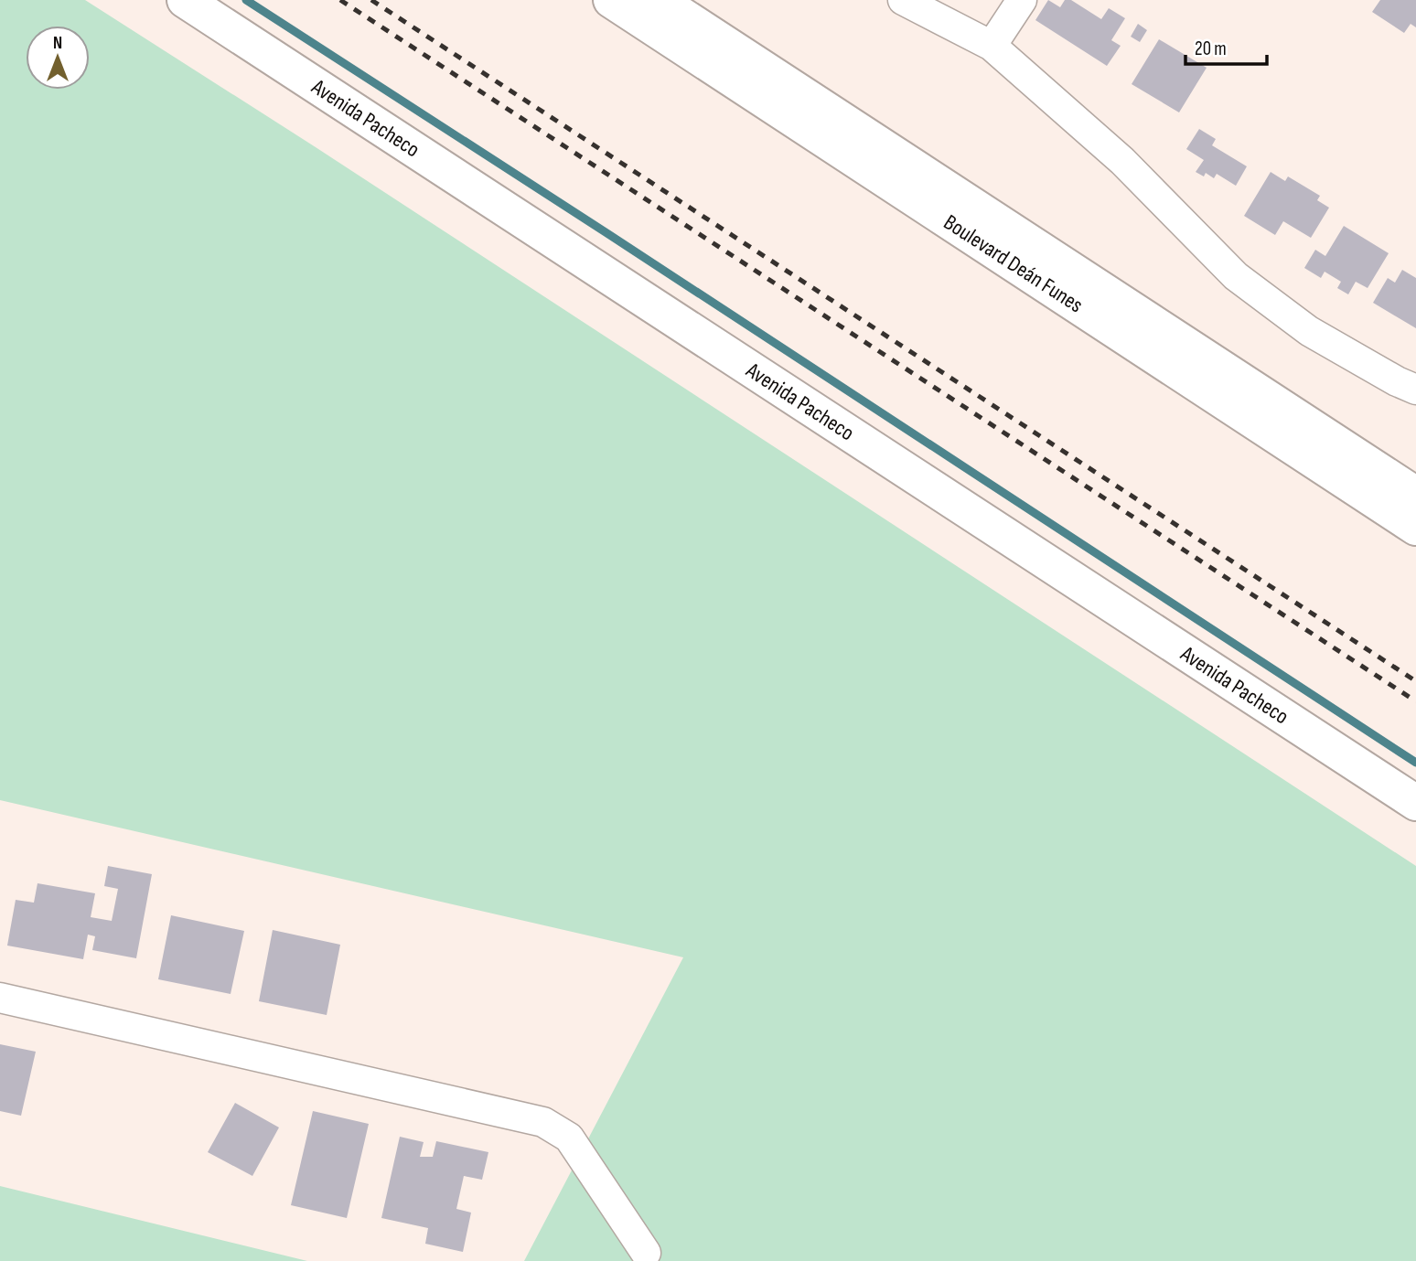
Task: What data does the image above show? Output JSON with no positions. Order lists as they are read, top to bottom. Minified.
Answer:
{"streets":{"main road":["Avenida Pacheco","Boulevard Deán Funes"]},"scale_bar":"20 m","north":"top"}
